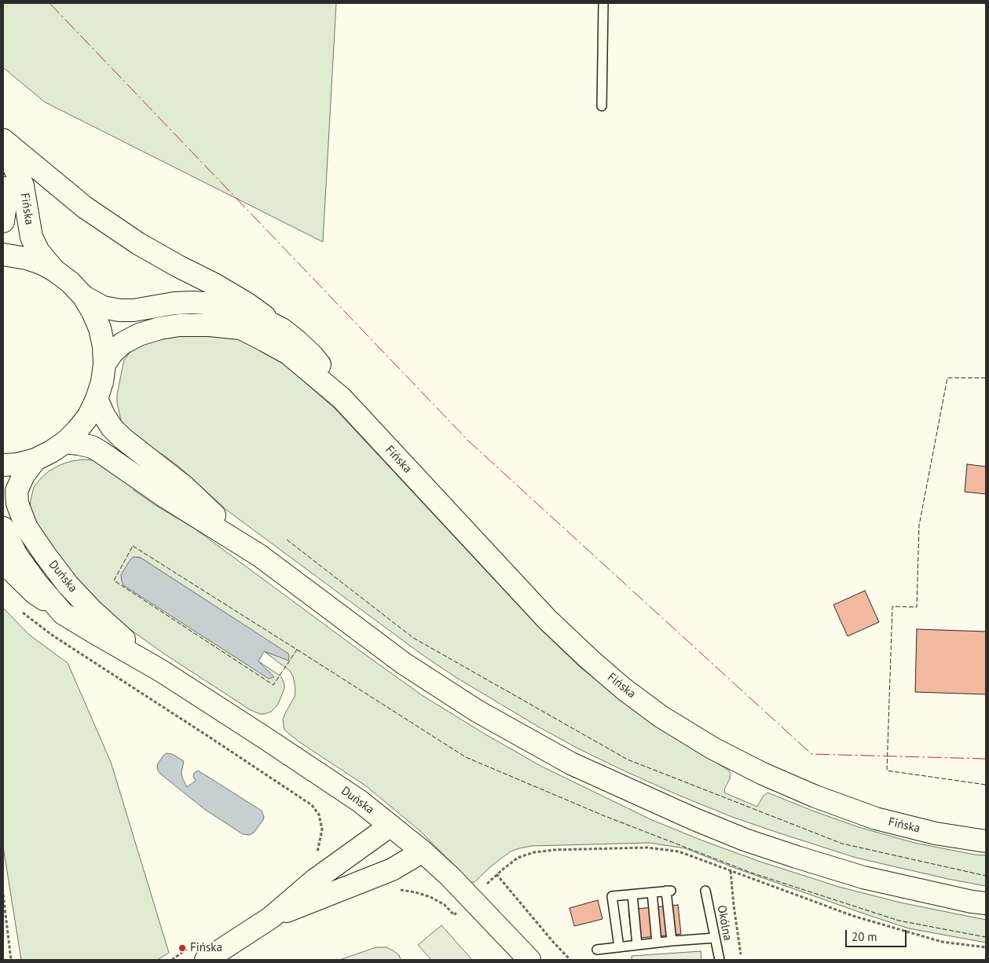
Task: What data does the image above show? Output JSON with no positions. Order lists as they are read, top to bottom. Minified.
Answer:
{"streets":{"main road":["Fińska","Duńska"],"lane":["Okólna"]},"places":["Fińska"],"scale_bar":"20 m"}
